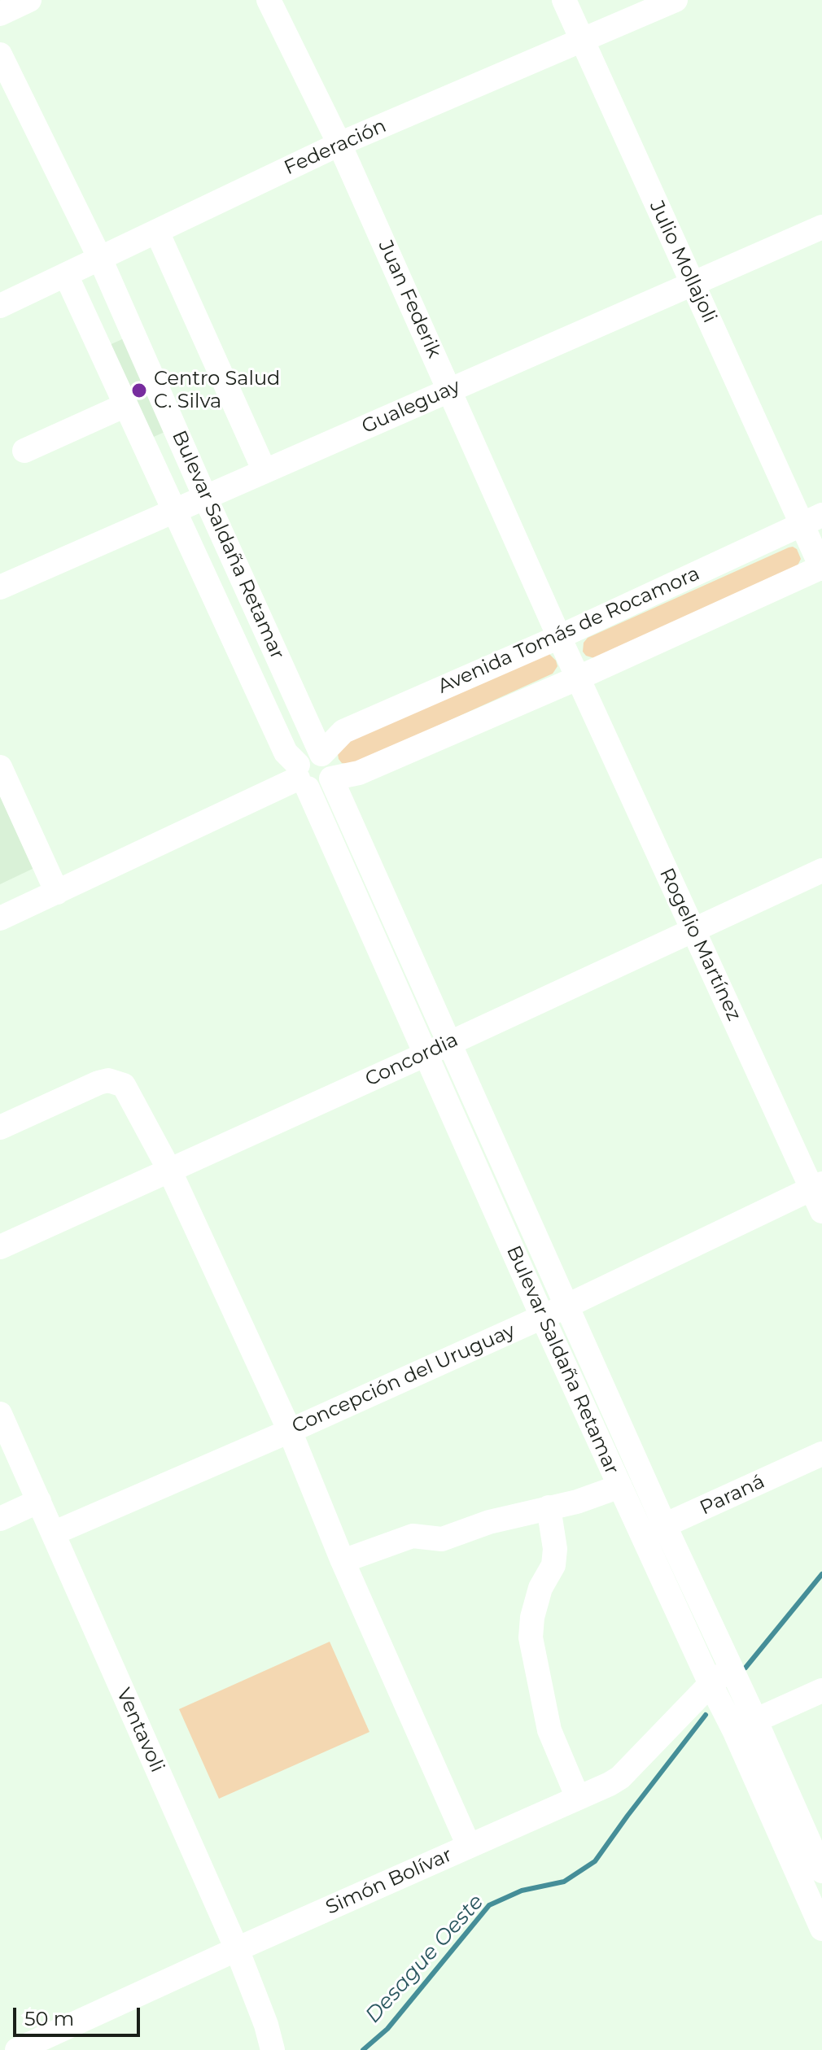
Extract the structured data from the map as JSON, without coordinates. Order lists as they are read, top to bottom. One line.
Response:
{"streets":{"street":["Federación","Julio Mollajoli","Juan Federik","Gualeguay","Bulevar Saldaña Retamar","Avenida Tomás de Rocamora","Rogelio Martínez","Concordia","Concepción del Uruguay","Paraná","Ventavoli","Simón Bolívar"]},"crossings":[["Federación","Julio Mollajoli"],["Federación","Juan Federik"],["Federación","Bulevar Saldaña Retamar"],["Julio Mollajoli","Gualeguay"],["Julio Mollajoli","Avenida Tomás de Rocamora"],["Juan Federik","Gualeguay"],["Juan Federik","Avenida Tomás de Rocamora"],["Juan Federik","Rogelio Martínez"],["Gualeguay","Bulevar Saldaña Retamar"],["Bulevar Saldaña Retamar","Avenida Tomás de Rocamora"],["Bulevar Saldaña Retamar","Concordia"],["Bulevar Saldaña Retamar","Concepción del Uruguay"],["Bulevar Saldaña Retamar","Paraná"],["Bulevar Saldaña Retamar","Simón Bolívar"],["Avenida Tomás de Rocamora","Rogelio Martínez"],["Rogelio Martínez","Concordia"],["Rogelio Martínez","Concepción del Uruguay"],["Concepción del Uruguay","Ventavoli"],["Ventavoli","Simón Bolívar"]],"water":["Desague Oeste"],"places":["Centro Salud C. Silva"],"scale_bar":"50 m"}
